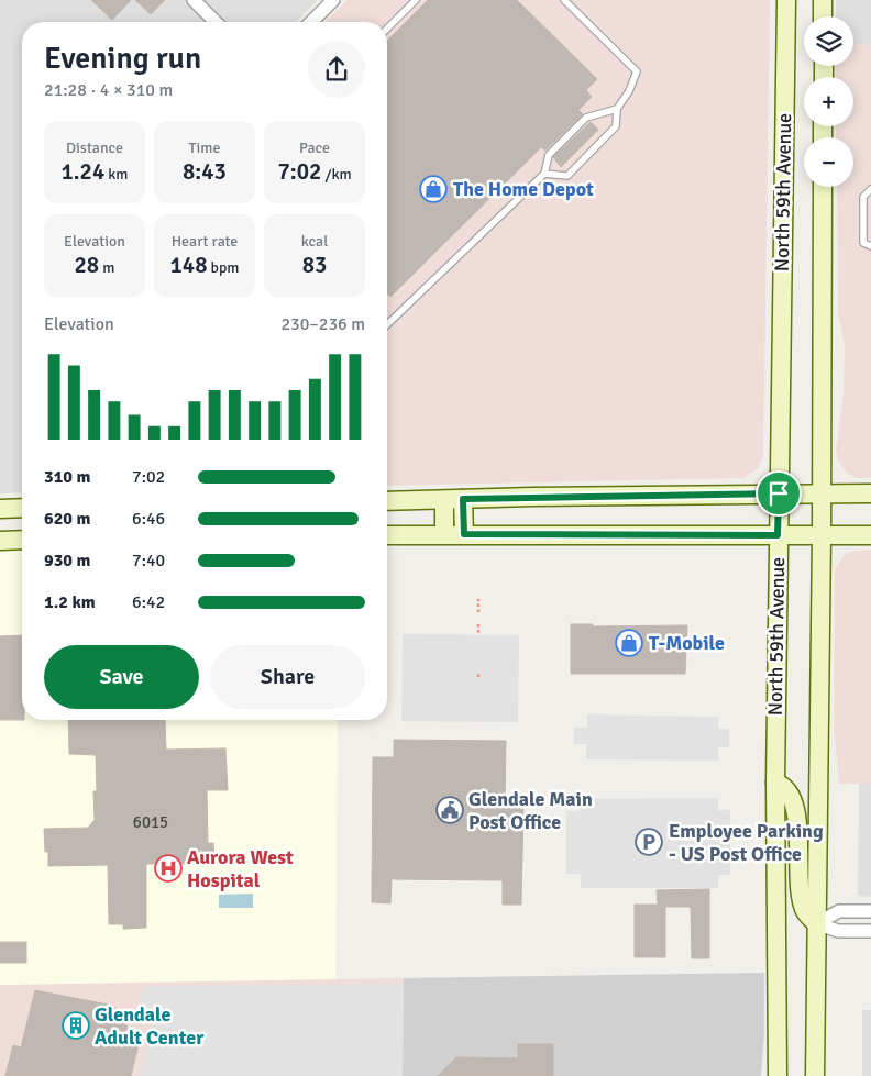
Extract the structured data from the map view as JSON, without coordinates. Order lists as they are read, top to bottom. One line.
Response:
{"streets":{"main road":["North 59th Avenue"]},"places":{"shop":["The Home Depot","T-Mobile"],"public building":["Glendale Main Post Office"],"parking":["Employee Parking - US Post Office"],"hospital":["Aurora West Hospital"],"building":["Glendale Adult Center"]},"house_numbers":["6015"],"page":{"map_buttons":["+","−"],"heading":["Evening run","21:28 · 4 × 310 m"],"stats":[["Distance","1.24 km"],["Time","8:43"],["Pace","7:02 /km"],["Elevation","28 m"],["Heart rate","148 bpm"],["kcal","83"]],"chart":["Elevation","230–236 m"],"list":[{"name":"310 m","note":"7:02"},{"name":"620 m","note":"6:46"},{"name":"930 m","note":"7:40"},{"name":"1.2 km","note":"6:42"}],"buttons":["Save","Share"]}}
